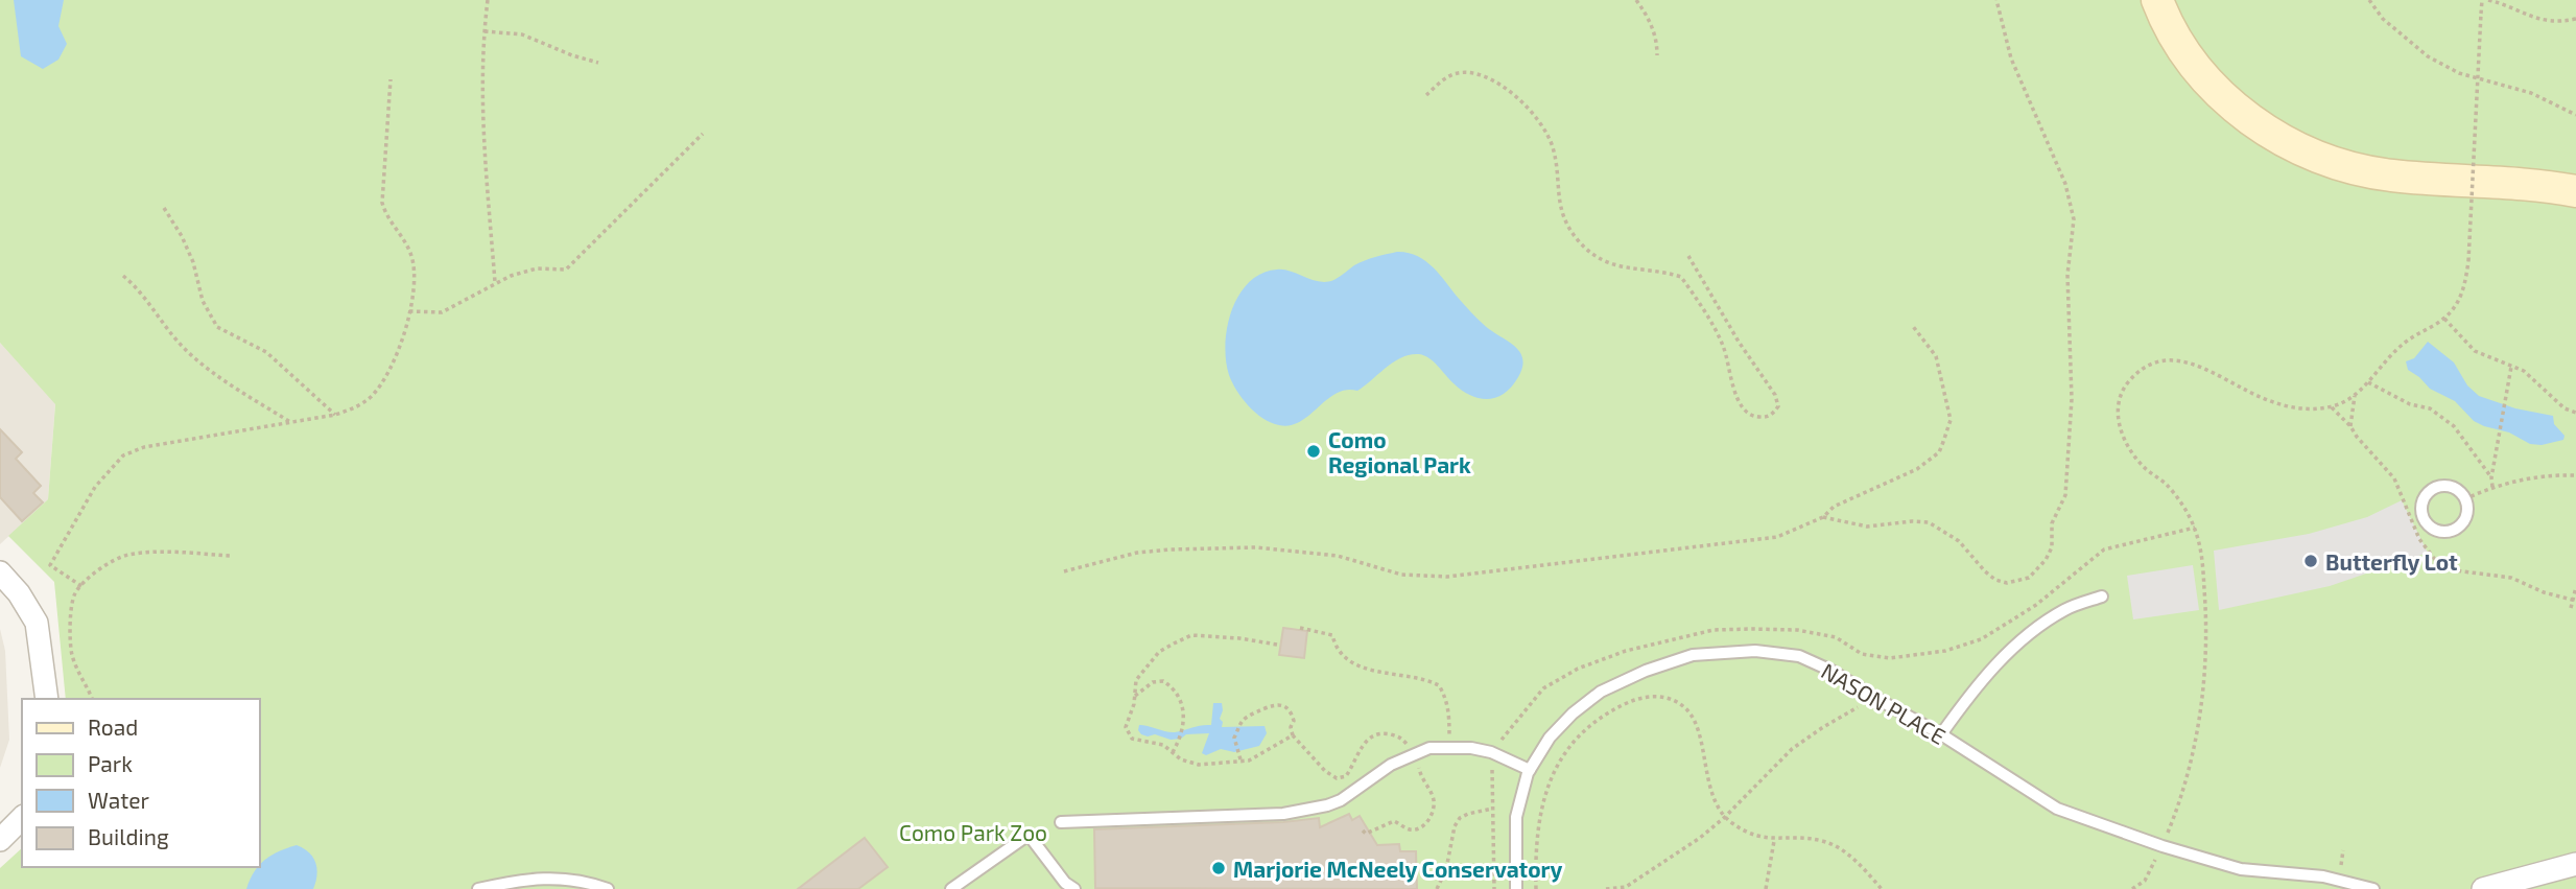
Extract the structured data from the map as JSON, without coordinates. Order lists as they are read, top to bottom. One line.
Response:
{"streets":{"lane":["NASON PLACE"]},"parks":["Como Park Zoo"],"places":["Como Regional Park","Butterfly Lot","Marjorie McNeely Conservatory"],"legend":["Road","Park","Water","Building"]}
